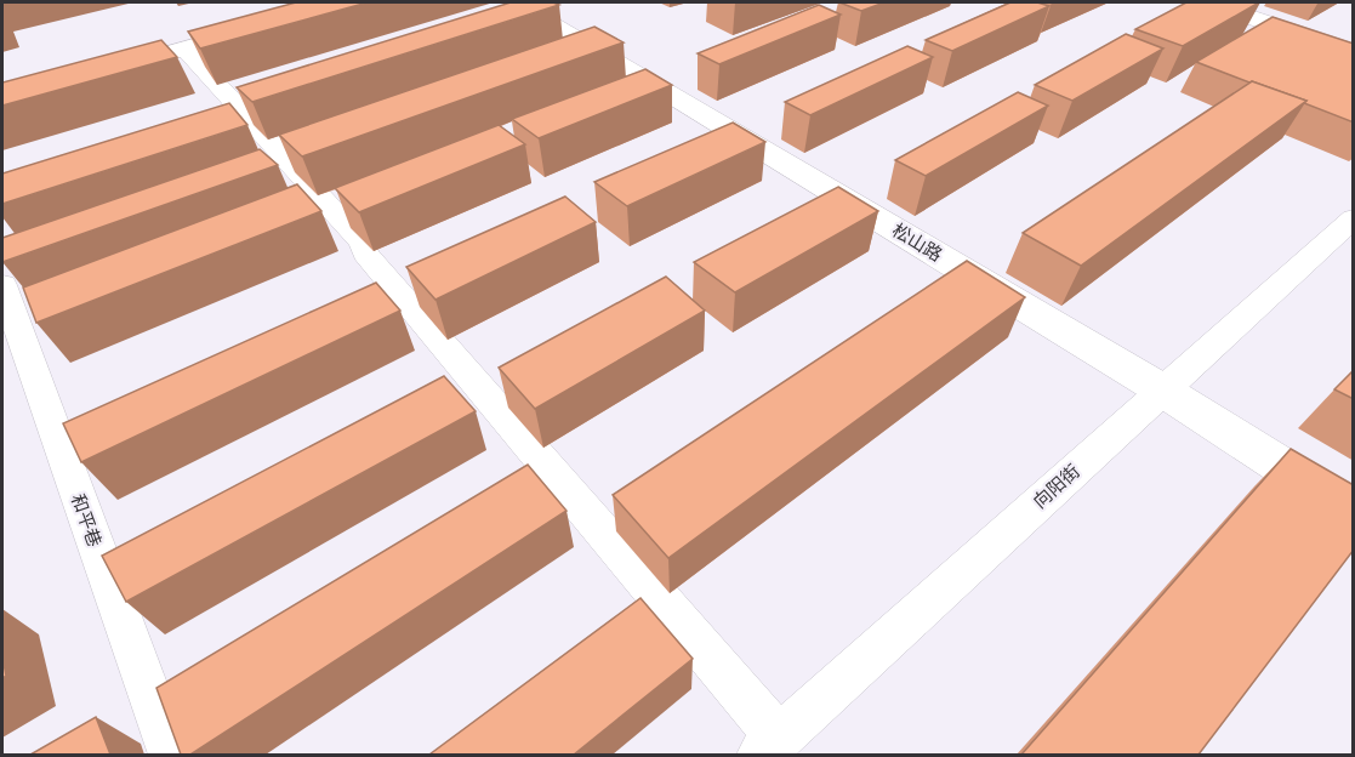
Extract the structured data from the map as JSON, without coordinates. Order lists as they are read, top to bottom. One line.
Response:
{"streets":{"street":["松山路","向阳街","和平巷"]},"crossings":[["松山路","向阳街"]]}
